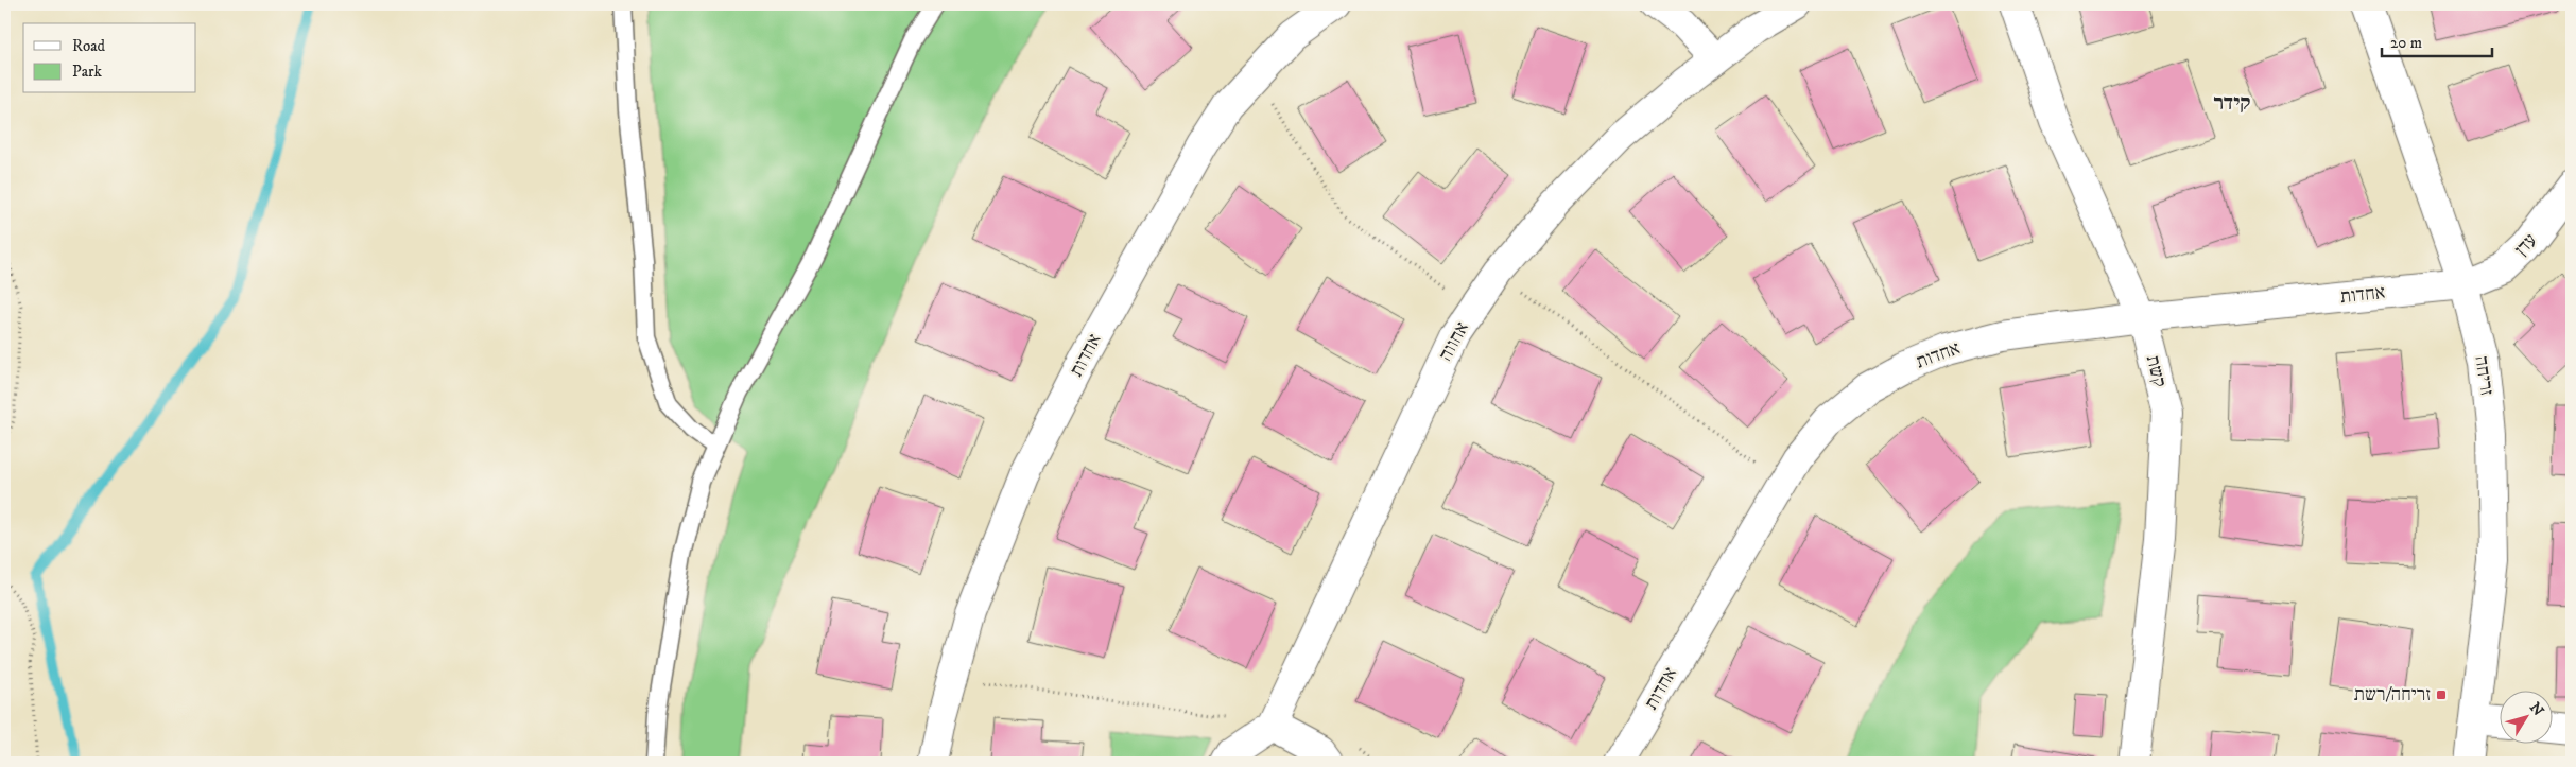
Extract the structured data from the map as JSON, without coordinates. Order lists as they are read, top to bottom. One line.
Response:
{"streets":{"street":["עדן","אחדות","אחווה","קשת","זריחה"]},"crossings":[["עדן","אחדות"],["עדן","זריחה"],["אחדות","קשת"],["אחדות","זריחה"]],"districts":["קידר"],"places":{"transit":["זריחה/רשת"]},"legend":["Road","Park"],"scale_bar":"20 m","north":"top right"}
